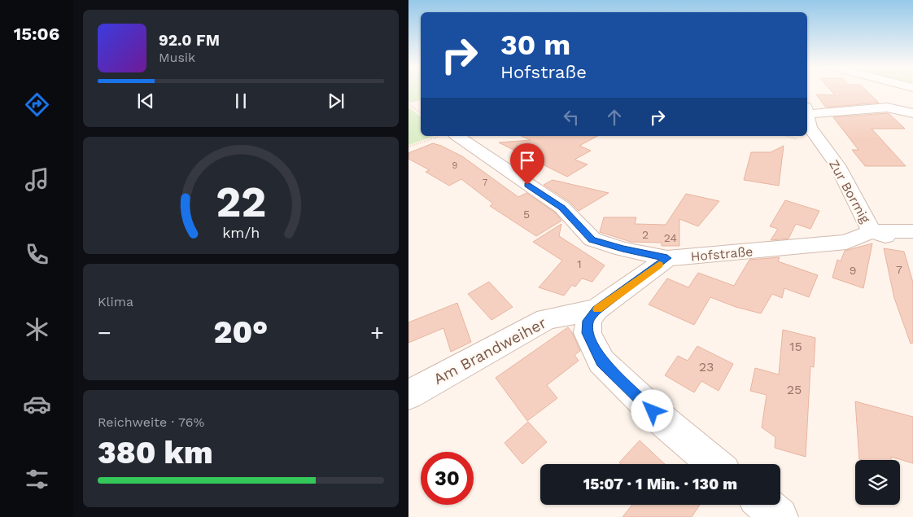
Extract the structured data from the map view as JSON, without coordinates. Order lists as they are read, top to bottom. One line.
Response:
{"streets":{"street":["Zur Bormig","Hofstraße","Am Brandweiher"]},"crossings":[["Zur Bormig","Hofstraße"]],"house_numbers":["9","7","5","2","24","1","7","9","15","23","25"],"page":{"tabs":"15:06","turn":["30 m","Hofstraße"],"song":["92.0 FM","Musik"],"tile":["Klima",["Reichweite · 76%","380 km"]],"heat":["−","20°","+"],"limit":"30","trip":"15:07 · 1 Min. · 130 m","gauge":["22","km/h"]}}
